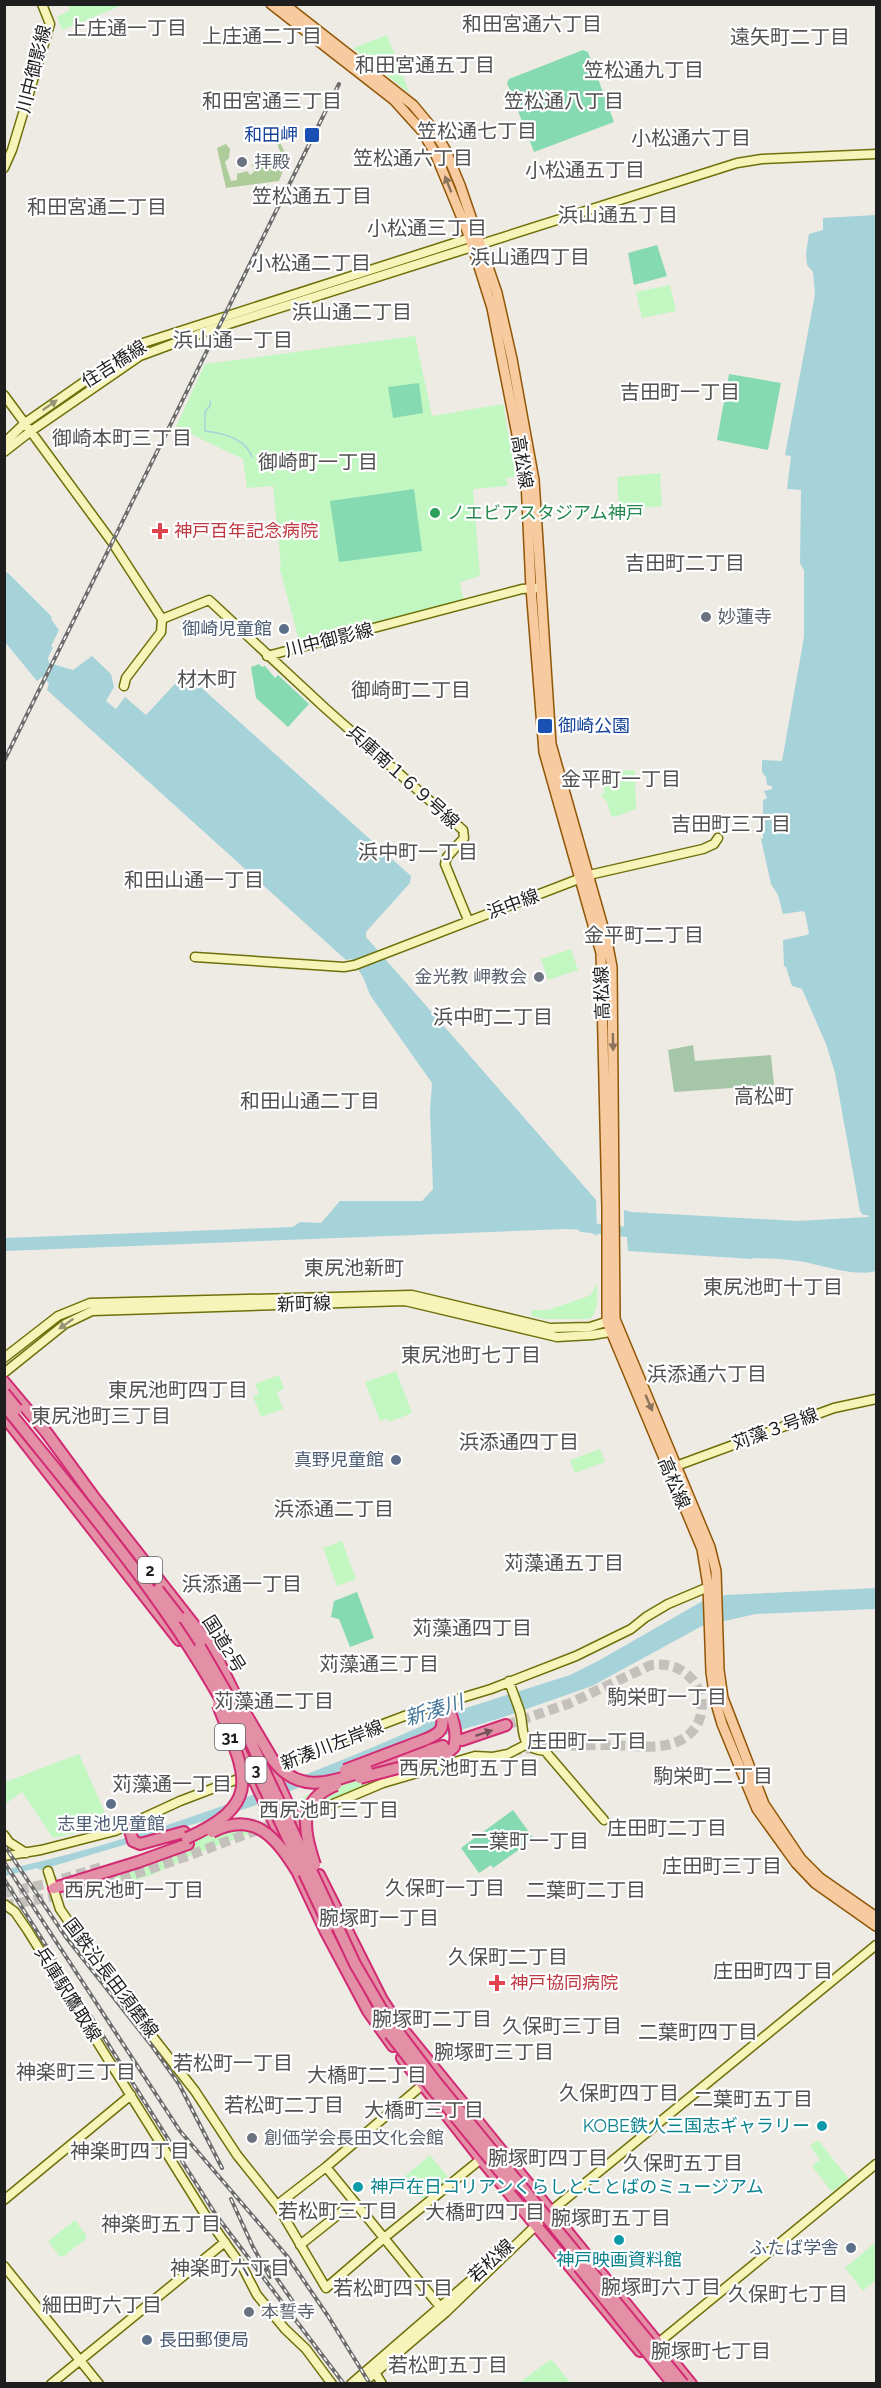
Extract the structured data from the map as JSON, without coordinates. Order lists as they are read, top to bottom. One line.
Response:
{"streets":{"highway":["2","国道2号","31","3"],"main road":["高松線"],"street":["川中御影線","住吉橋線","兵庫南１６９号線","浜中線","新町線","苅藻３号線","新湊川左岸線","国鉄沿長田須磨線","兵庫駅鷹取線","若松線"]},"crossings":[["川中御影線","高松線"],["川中御影線","兵庫南１６９号線"],["住吉橋線","高松線"],["高松線","浜中線"],["高松線","新町線"],["高松線","苅藻３号線"],["高松線","新湊川左岸線"],["兵庫南１６９号線","浜中線"],["国道2号","新湊川左岸線"],["国道2号","若松線"],["31","新湊川左岸線"],["31","3"],["31","国鉄沿長田須磨線"],["新湊川左岸線","3"]],"districts":["和田宮通六丁目","上庄通一丁目","上庄通二丁目","遠矢町二丁目","和田宮通五丁目","笠松通九丁目","和田宮通三丁目","笠松通八丁目","笠松通七丁目","小松通六丁目","笠松通六丁目","小松通五丁目","笠松通五丁目","和田宮通二丁目","浜山通五丁目","小松通三丁目","浜山通四丁目","小松通二丁目","浜山通二丁目","浜山通一丁目","吉田町一丁目","御崎本町三丁目","御崎町一丁目","吉田町二丁目","材木町","御崎町二丁目","金平町一丁目","吉田町三丁目","浜中町一丁目","和田山通一丁目","金平町二丁目","浜中町二丁目","高松町","和田山通二丁目","東尻池新町","東尻池町十丁目","東尻池町七丁目","浜添通六丁目","東尻池町四丁目","東尻池町三丁目","浜添通四丁目","浜添通二丁目","苅藻通五丁目","浜添通一丁目","苅藻通四丁目","苅藻通三丁目","駒栄町一丁目","苅藻通二丁目","庄田町一丁目","西尻池町五丁目","駒栄町二丁目","苅藻通一丁目","西尻池町三丁目","庄田町二丁目","二葉町一丁目","庄田町三丁目","久保町一丁目","西尻池町一丁目","二葉町二丁目","腕塚町一丁目","久保町二丁目","庄田町四丁目","腕塚町二丁目","久保町三丁目","二葉町四丁目","腕塚町三丁目","若松町一丁目","神楽町三丁目","大橋町二丁目","久保町四丁目","二葉町五丁目","若松町二丁目","大橋町三丁目","神楽町四丁目","腕塚町四丁目","久保町五丁目","若松町三丁目","大橋町四丁目","腕塚町五丁目","神楽町五丁目","神楽町六丁目","腕塚町六丁目","若松町四丁目","久保町七丁目","細田町六丁目","腕塚町七丁目","若松町五丁目"],"water":["新湊川"],"places":{"transit":["和田岬","御崎公園"],"other":["拝殿","ノエビアスタジアム神戸","妙蓮寺","御崎児童館","金光教 岬教会","真野児童館","志里池児童館","KOBE鉄人三国志ギャラリー","創価学会長田文化会館","神戸在日コリアンくらしとことばのミュージアム","神戸映画資料館","ふたば学舎","本誓寺","長田郵便局"],"health":["神戸百年記念病院","神戸協同病院"]}}
